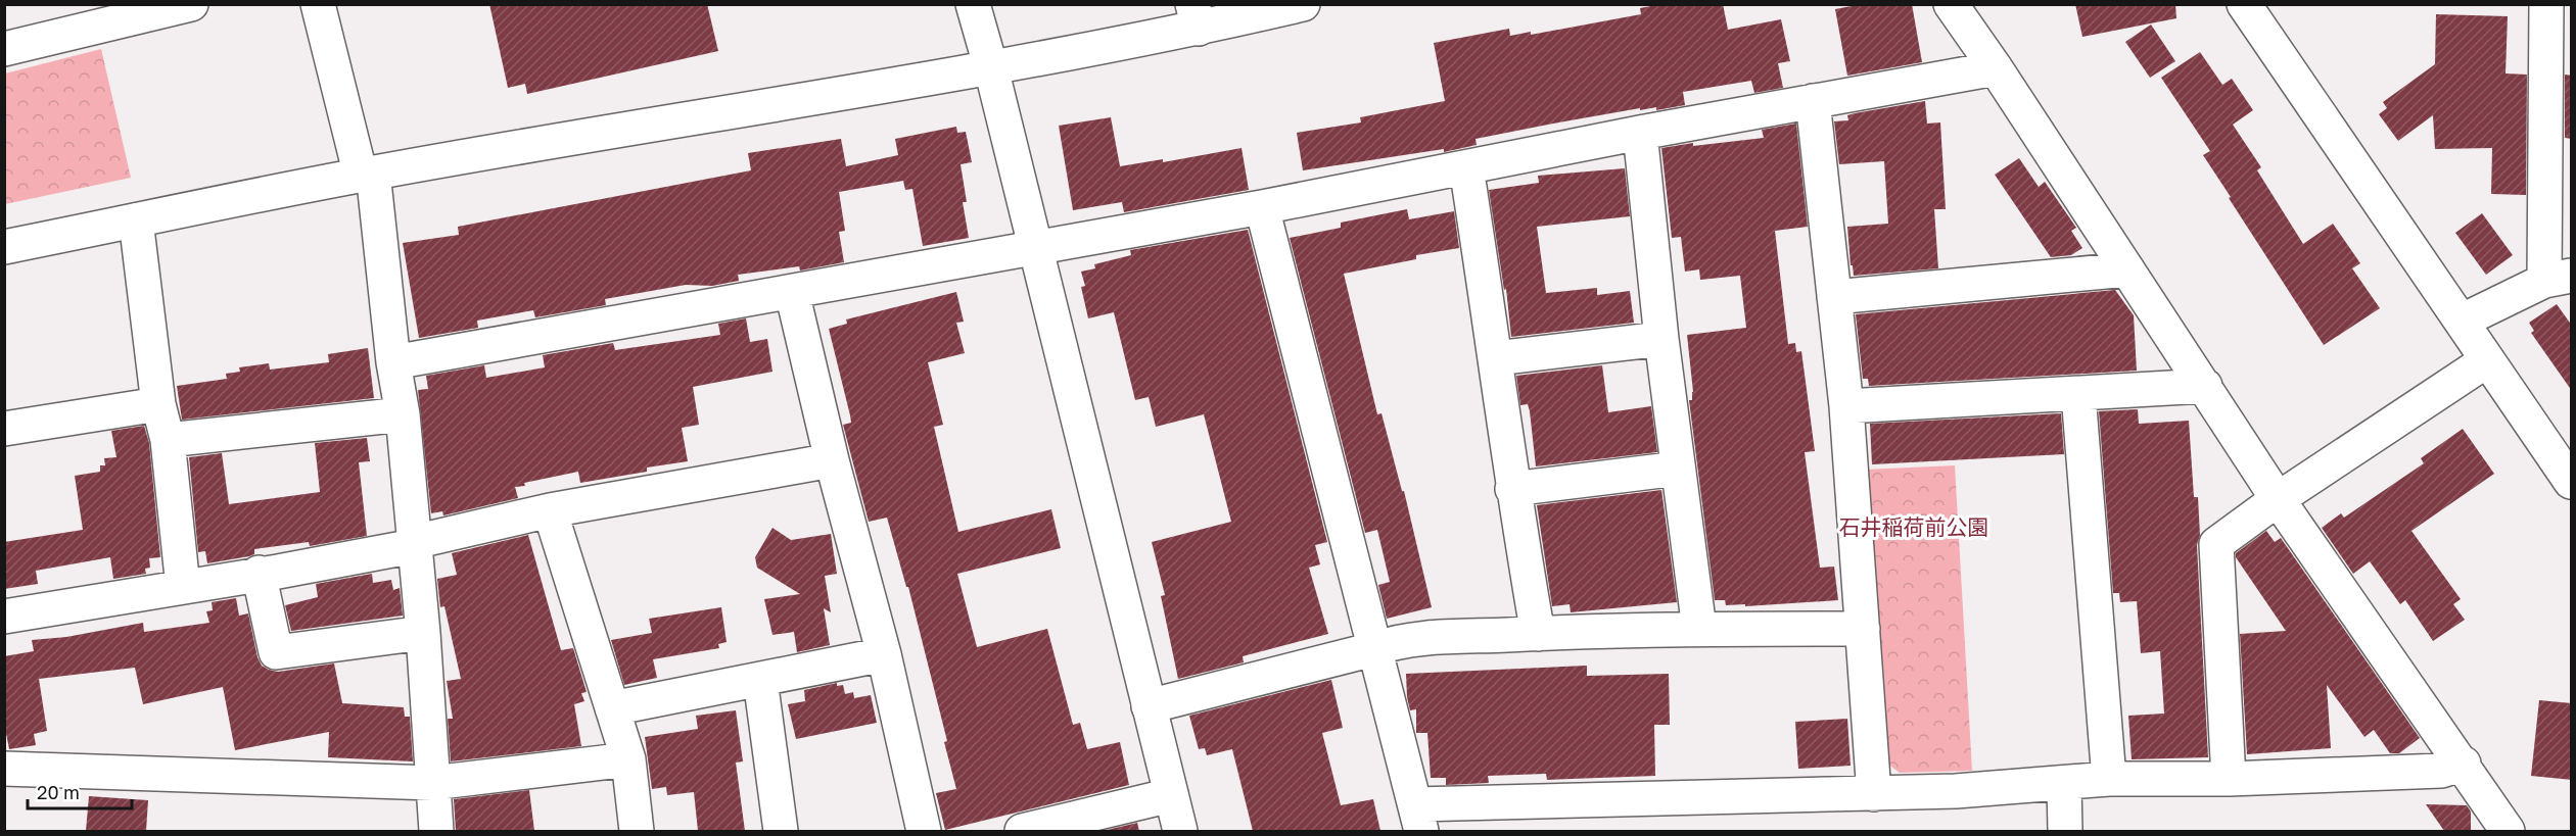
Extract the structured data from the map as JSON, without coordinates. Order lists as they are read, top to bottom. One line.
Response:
{"parks":["石井稲荷前公園"],"scale_bar":"20 m"}
